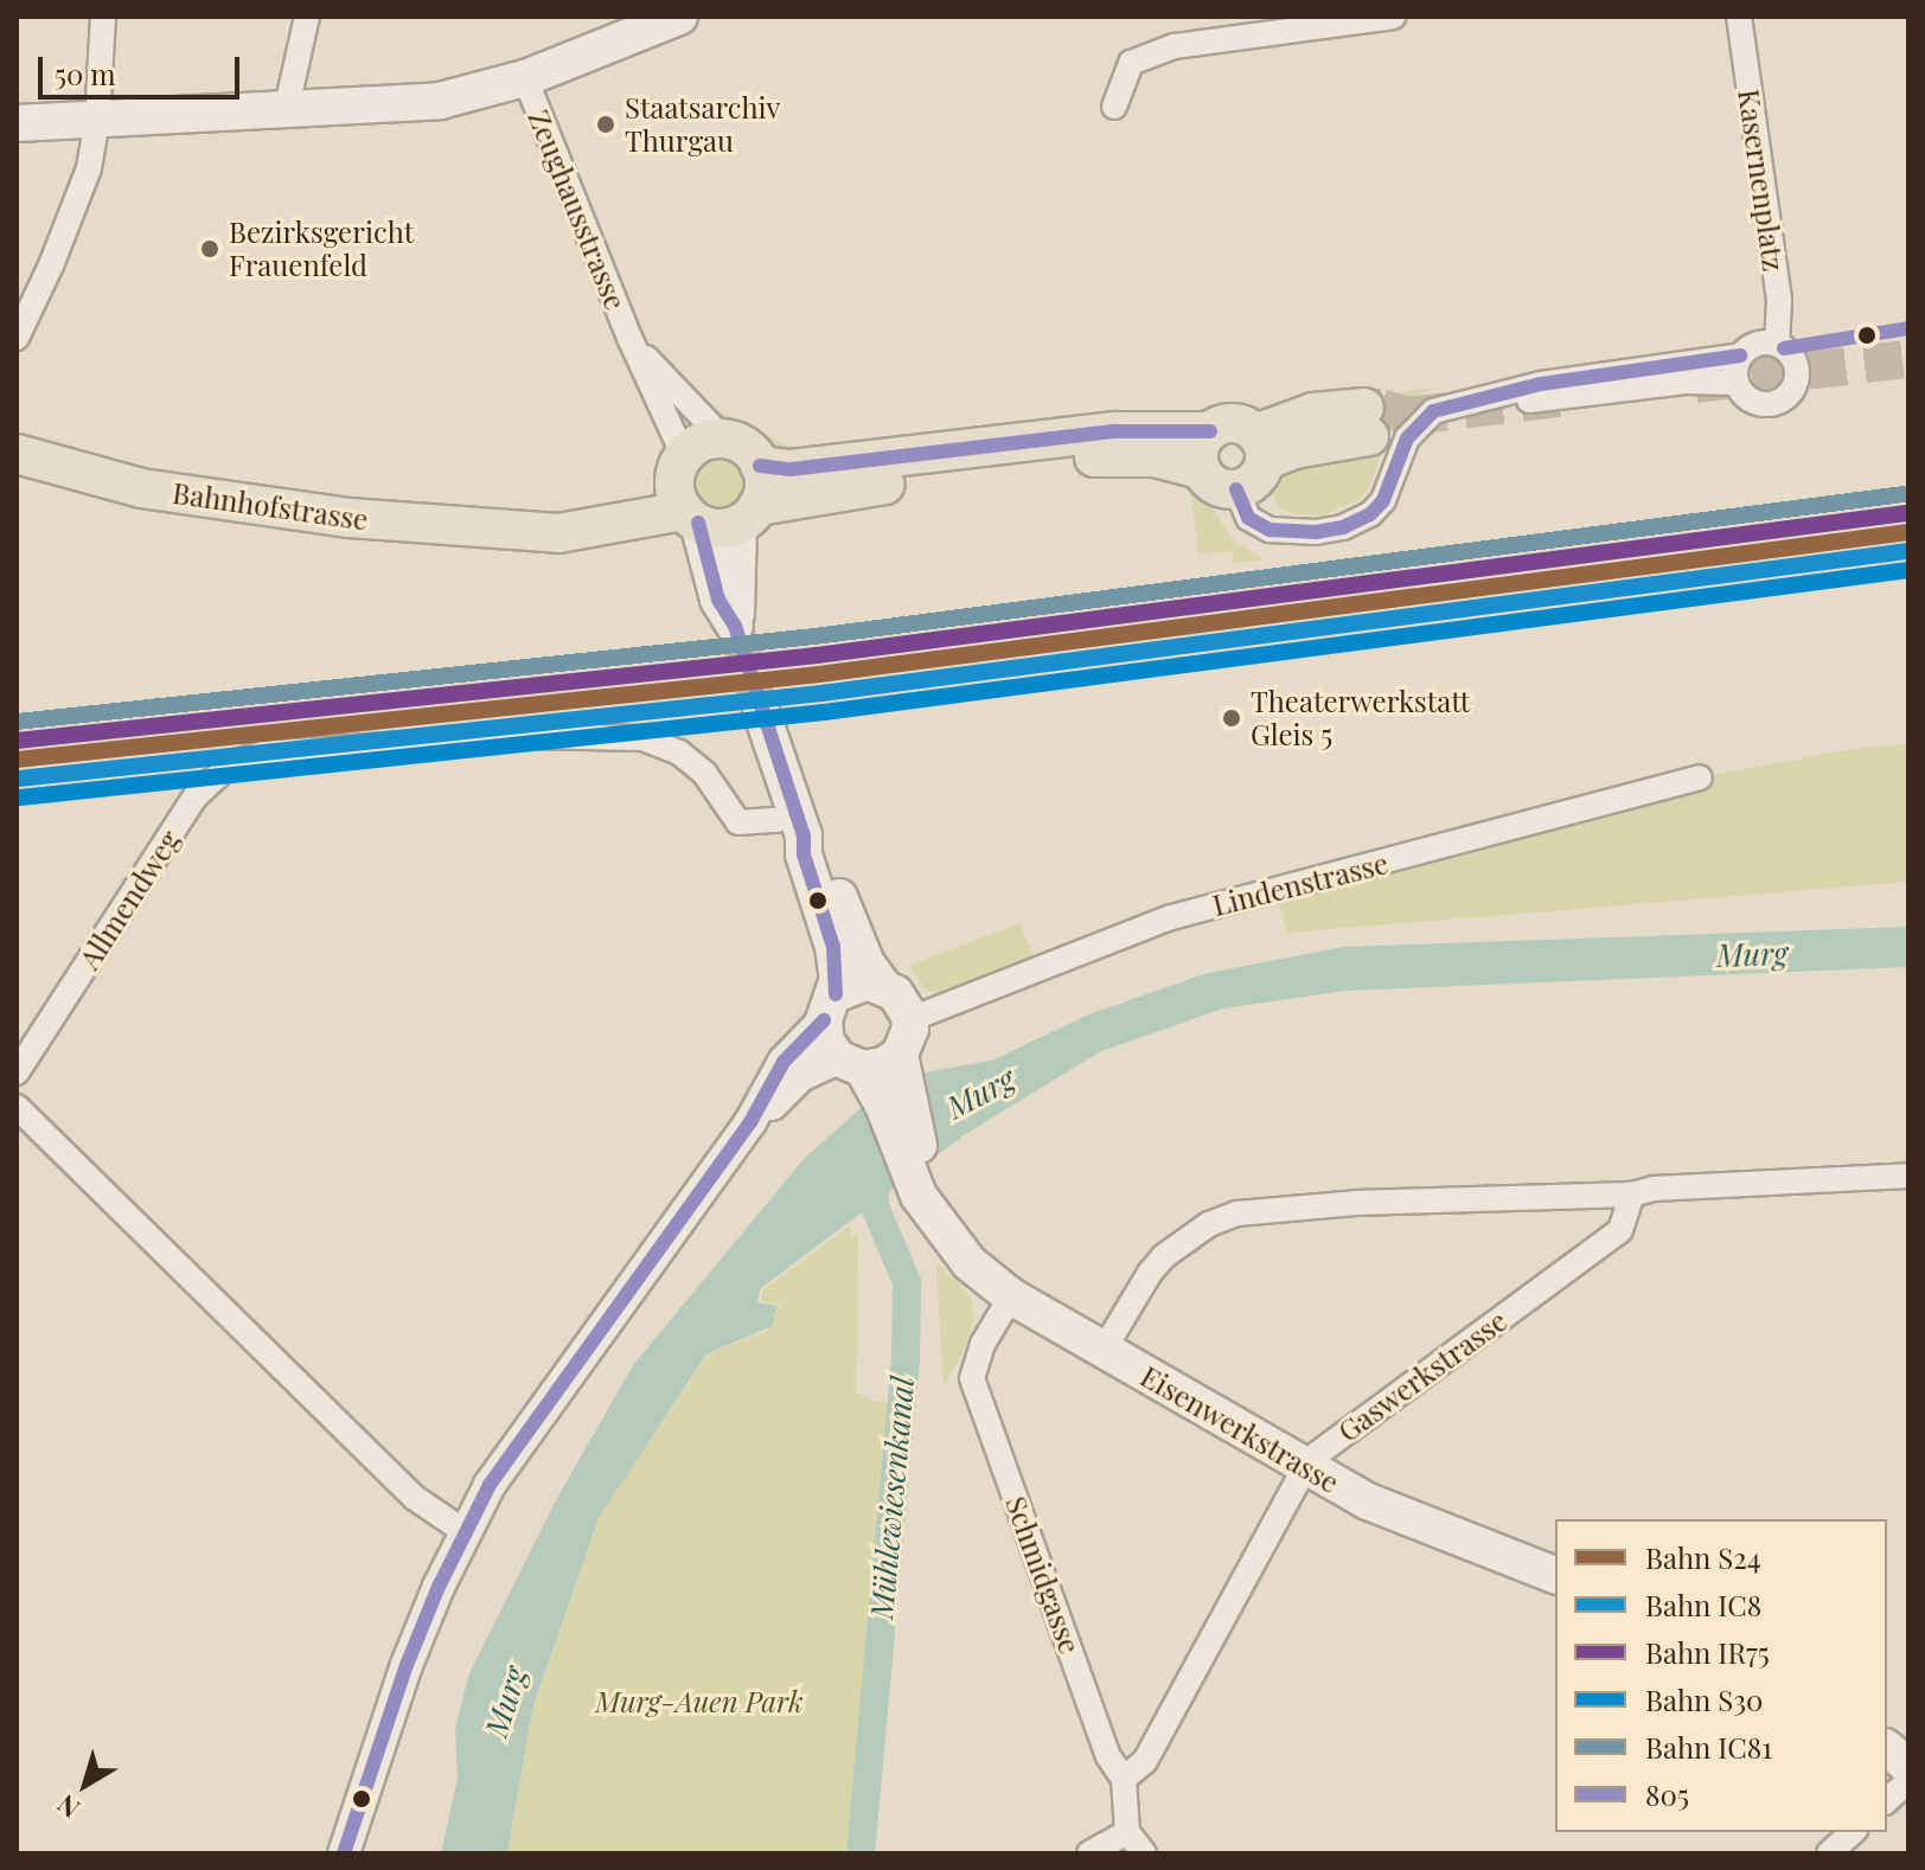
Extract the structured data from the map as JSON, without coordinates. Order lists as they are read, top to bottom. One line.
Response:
{"streets":{"main road":["Zeughausstrasse","Bahnhofstrasse","Eisenwerkstrasse"],"street":["Kasernenplatz","Lindenstrasse","Allmendweg","Gaswerkstrasse","Schmidgasse"]},"crossings":[["Zeughausstrasse","Bahnhofstrasse"],["Lindenstrasse","Eisenwerkstrasse"],["Gaswerkstrasse","Eisenwerkstrasse"],["Gaswerkstrasse","Schmidgasse"],["Eisenwerkstrasse","Schmidgasse"]],"water":["Murg","Mühlewiesenkanal"],"parks":["Murg-Auen Park"],"places":["Staatsarchiv Thurgau","Bezirksgericht Frauenfeld","Theaterwerkstatt Gleis 5"],"lines":["transit line 805","rail line IC81","rail line IR75","rail line S24","rail line IC8","rail line S30"],"legend":["Bahn S24","Bahn IC8","Bahn IR75","Bahn S30","Bahn IC81","805"],"scale_bar":"50 m","north":"bottom left"}
